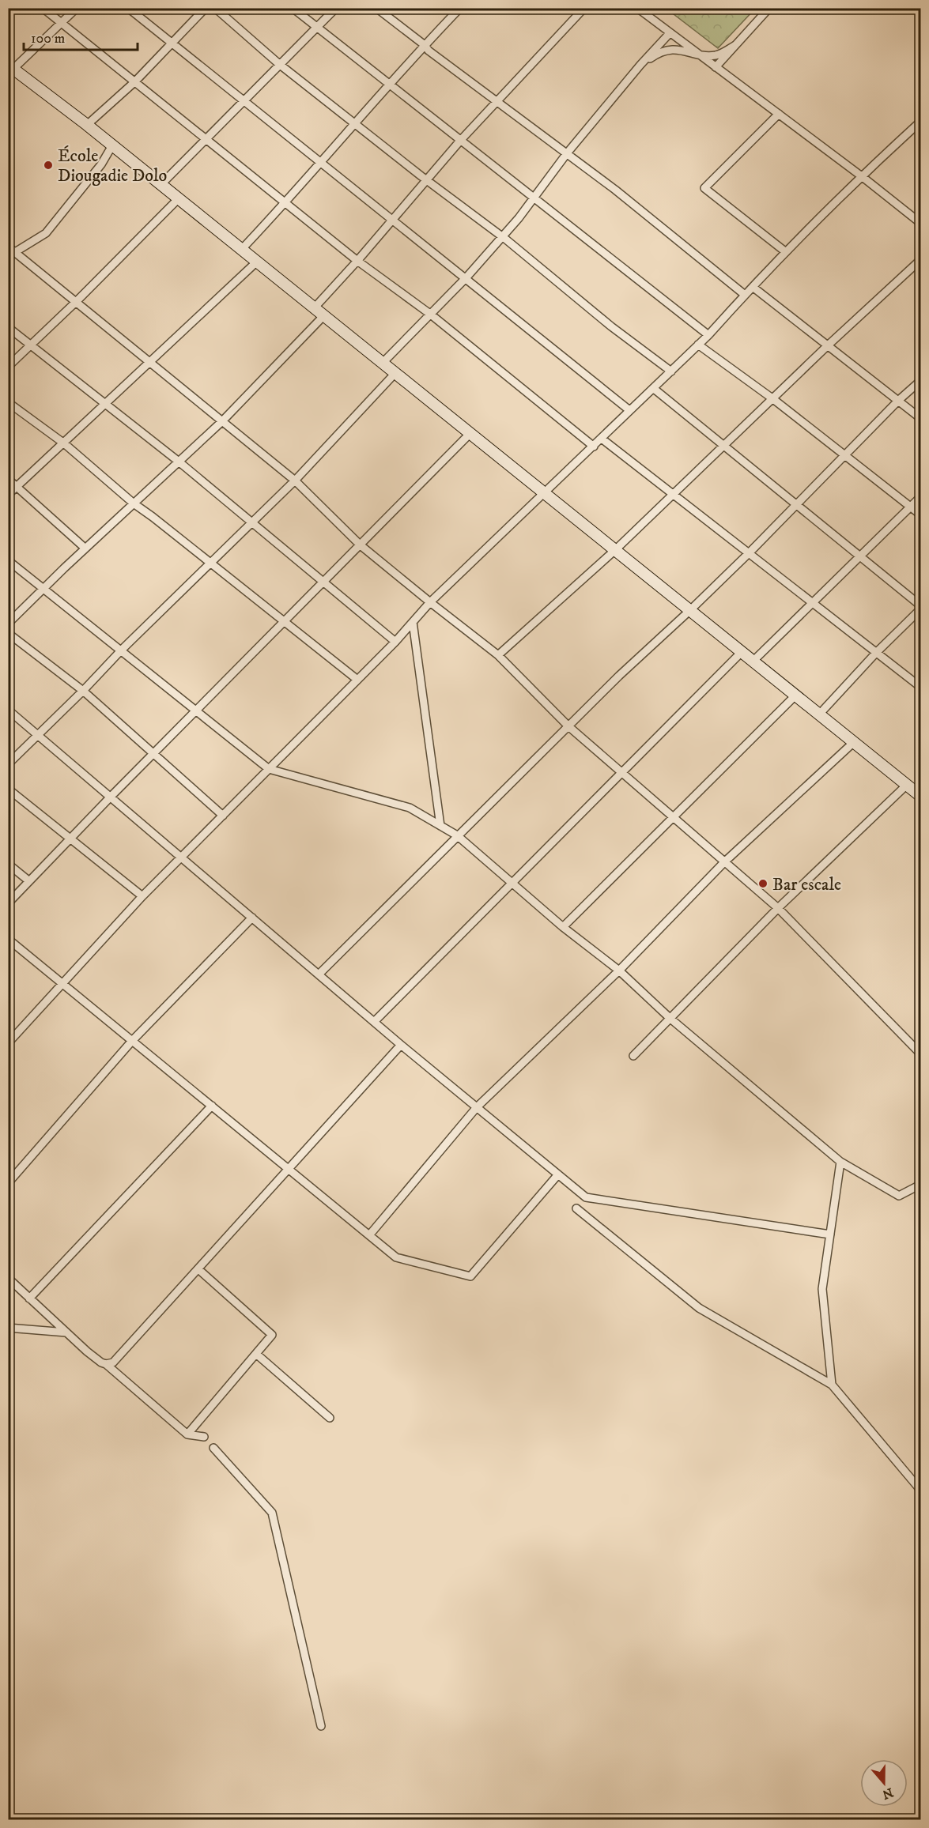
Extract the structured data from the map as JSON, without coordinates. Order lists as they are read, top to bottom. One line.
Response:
{"places":["École Diougadie Dolo","Bar escale"],"scale_bar":"100 m","north":"bottom"}
